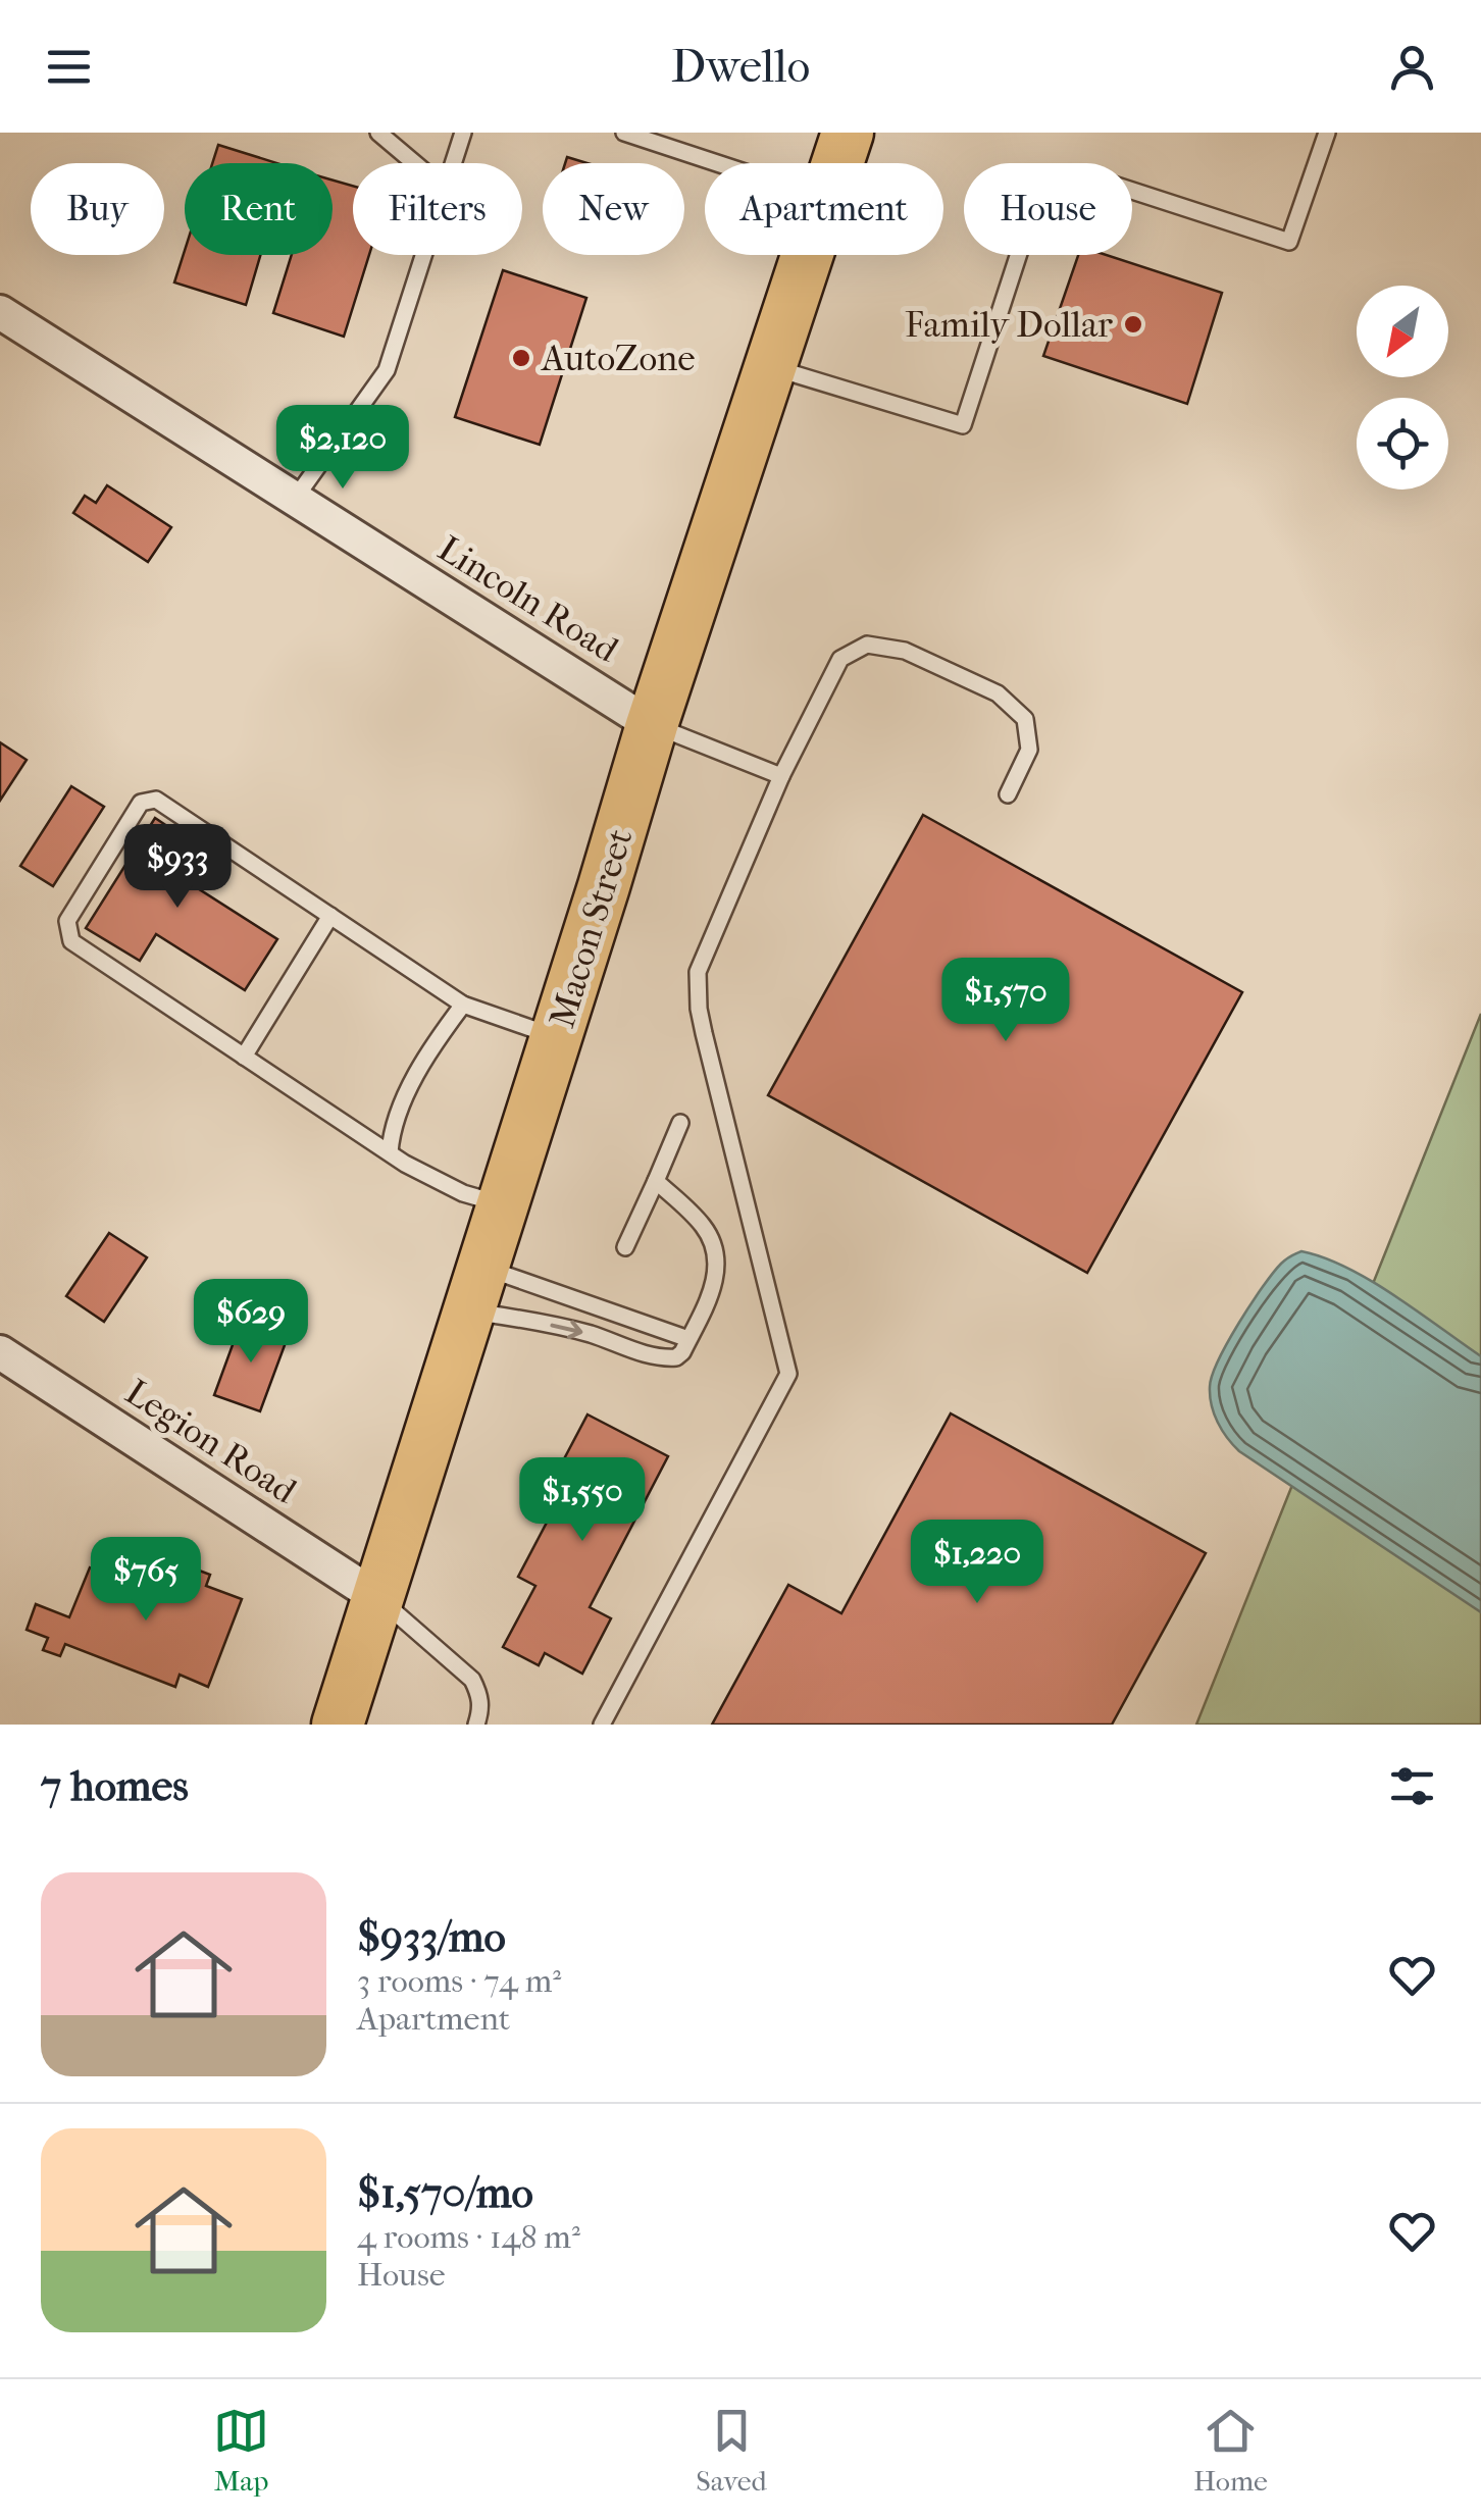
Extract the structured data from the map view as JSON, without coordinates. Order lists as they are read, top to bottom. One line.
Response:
{"streets":{"main road":["Macon Street"],"street":["Lincoln Road","Legion Road"]},"crossings":[["Lincoln Road","Macon Street"],["Macon Street","Legion Road"]],"places":["Family Dollar","AutoZone"],"north":"bottom left","page":{"header":"Dwello","chip":["Buy","Rent","Filters","New","Apartment","House"],"price":["$2,120","$933","$1,570","$629","$1,550","$1,220","$765"],"heading":"7 homes","list":[{"name":"$933/mo","note":"3 rooms · 74 m² · Apartment"},{"name":"$1,570/mo","note":"4 rooms · 148 m² · House"}],"tabs":["Map","Saved","Home"]}}
